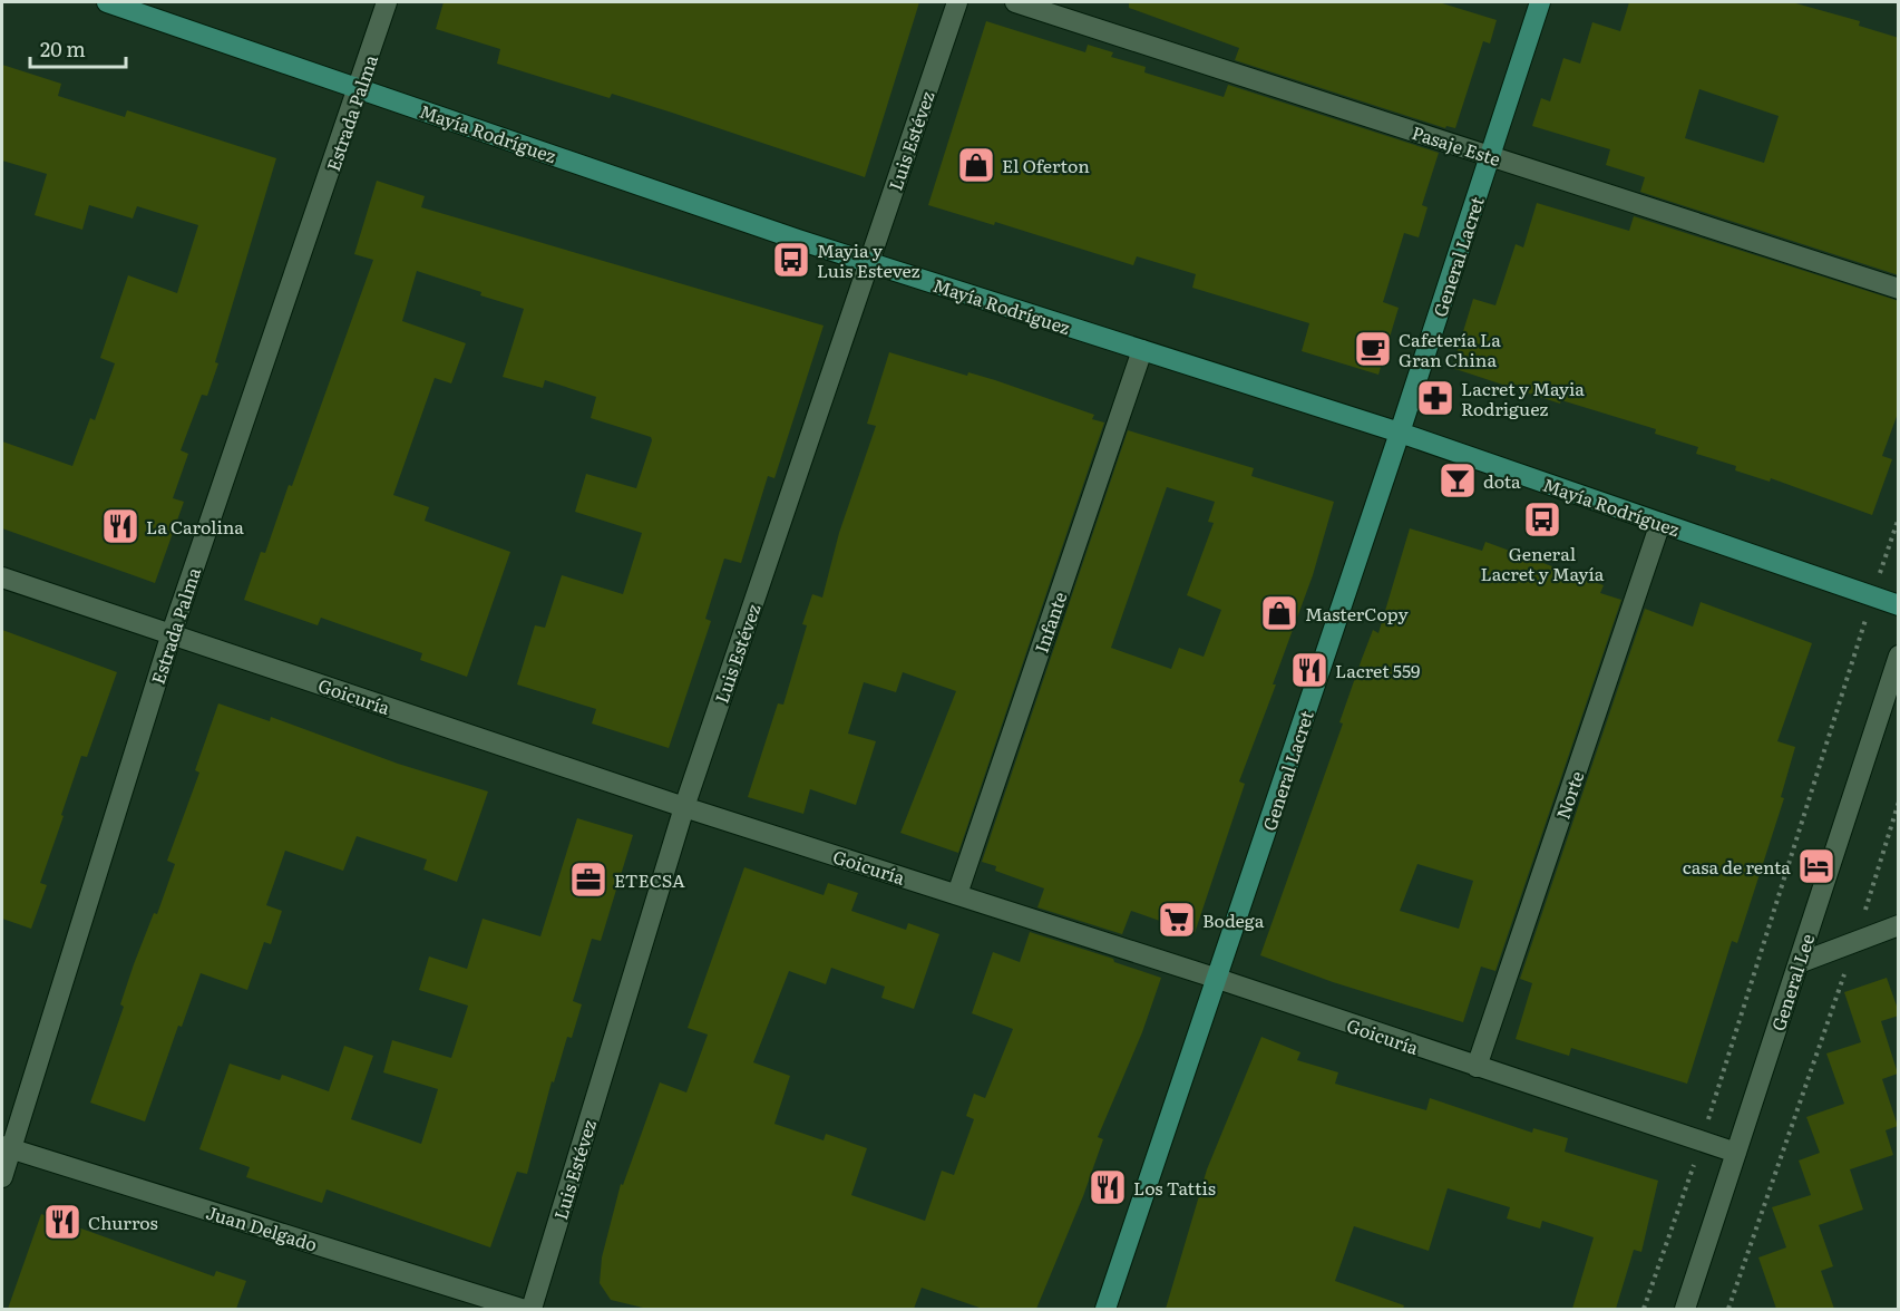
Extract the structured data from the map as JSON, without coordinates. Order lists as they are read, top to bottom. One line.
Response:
{"streets":{"main road":["Mayía Rodríguez","General Lacret"],"street":["Estrada Palma","Luis Estévez","Pasaje Este","Infante","Goicuría","Norte","General Lee","Juan Delgado"]},"crossings":[["Estrada Palma","Mayía Rodríguez"],["Estrada Palma","Goicuría"],["Estrada Palma","Juan Delgado"],["Mayía Rodríguez","Luis Estévez"],["Mayía Rodríguez","General Lacret"],["Mayía Rodríguez","Infante"],["Mayía Rodríguez","Norte"],["Luis Estévez","Goicuría"],["Pasaje Este","General Lacret"],["General Lacret","Goicuría"],["Infante","Goicuría"],["Goicuría","Norte"],["Goicuría","General Lee"]],"places":{"shop":["El Oferton","MasterCopy"],"bus stop":["Mayia y Luis Estevez","General Lacret y Mayía"],"cafe":["Cafetería La Gran China"],"pharmacy":["Lacret y Mayia Rodriguez"],"bar":["dota"],"restaurant":["La Carolina","Lacret 559","Los Tattis","Churros"],"hotel":["casa de renta"],"office":["ETECSA"],"supermarket":["Bodega"]},"scale_bar":"20 m"}
